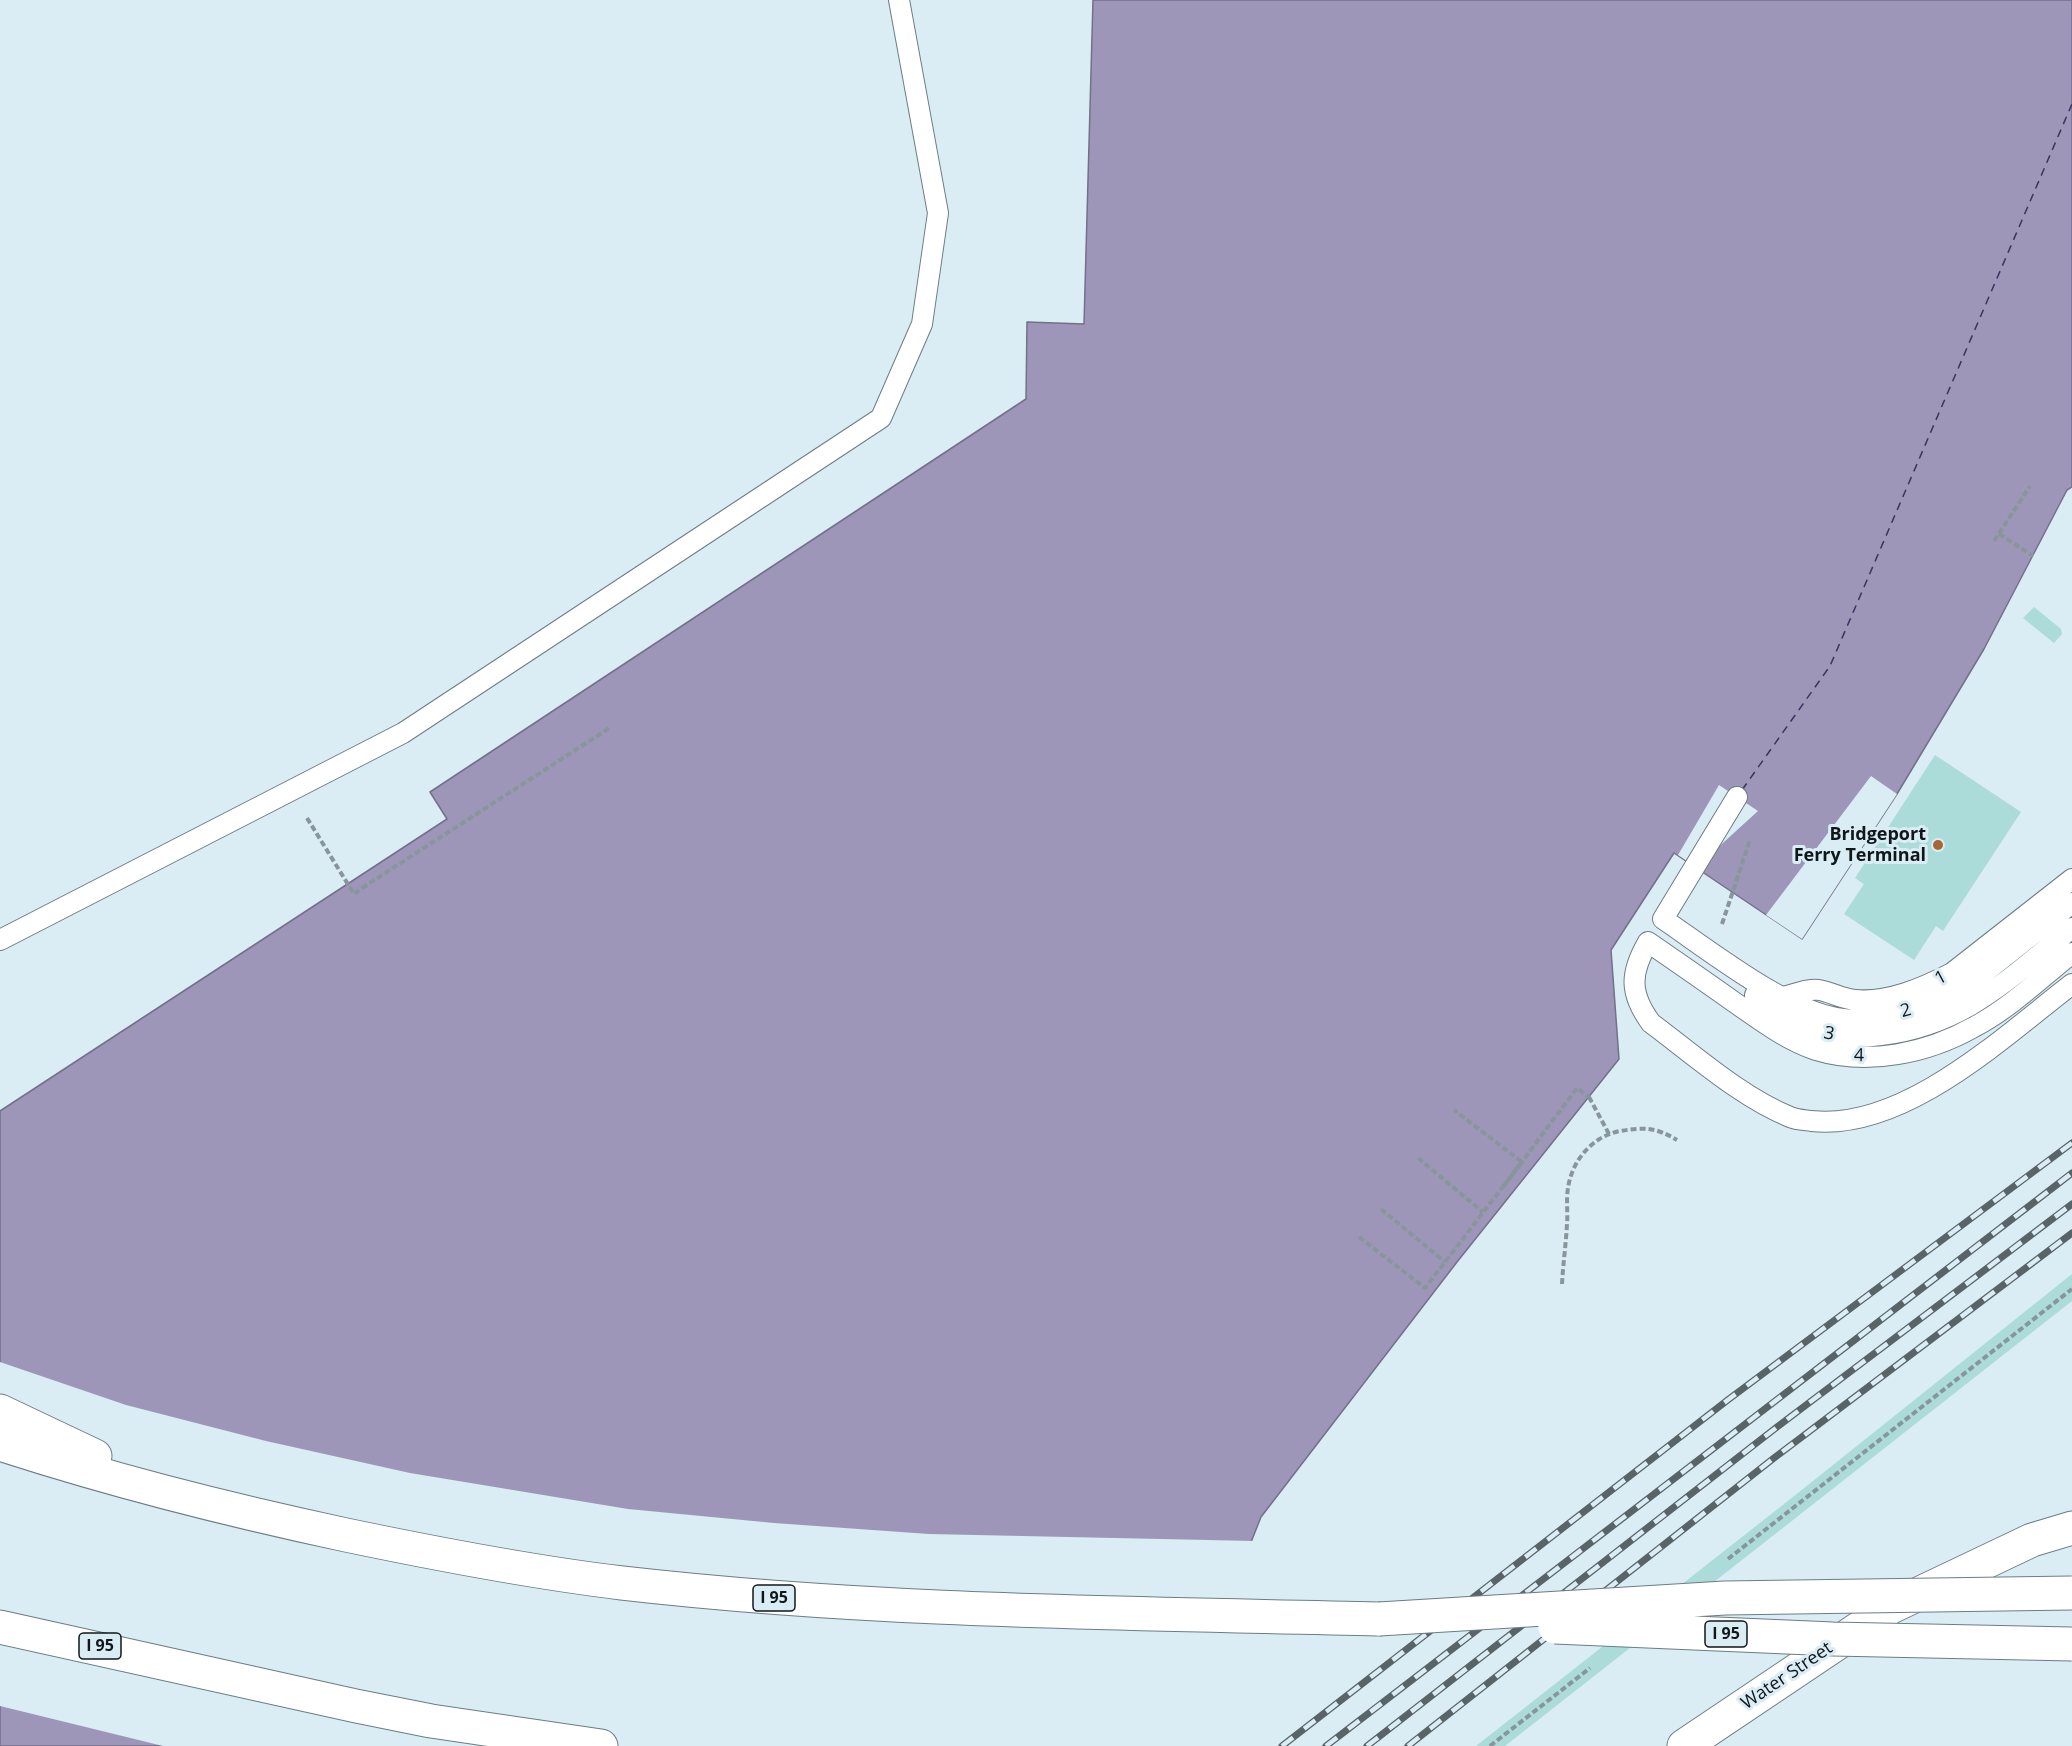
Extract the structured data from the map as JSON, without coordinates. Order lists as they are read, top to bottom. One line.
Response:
{"streets":{"main road":["I 95","Water Street"],"lane":["1","2","3","4"]},"crossings":[["1","2"],["2","3"],["2","4"],["3","4"]],"places":["Bridgeport Ferry Terminal"]}
